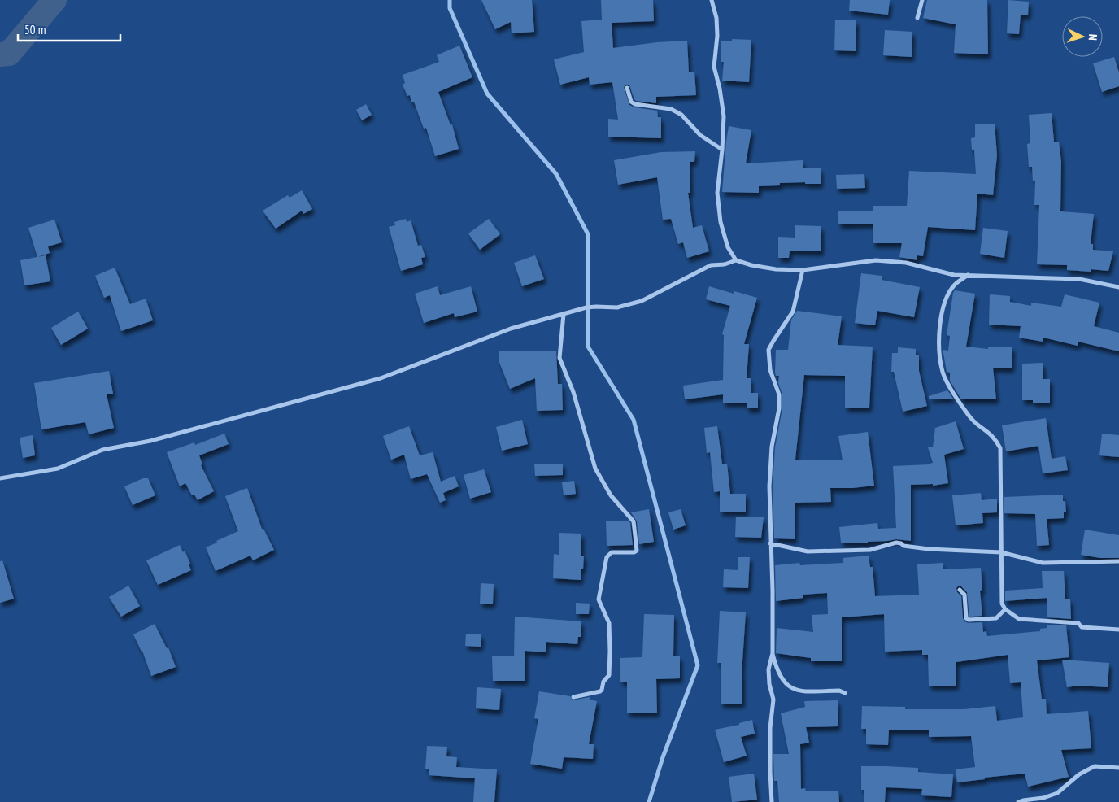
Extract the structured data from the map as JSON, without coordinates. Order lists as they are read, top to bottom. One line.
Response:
{"scale_bar":"50 m","north":"right"}
